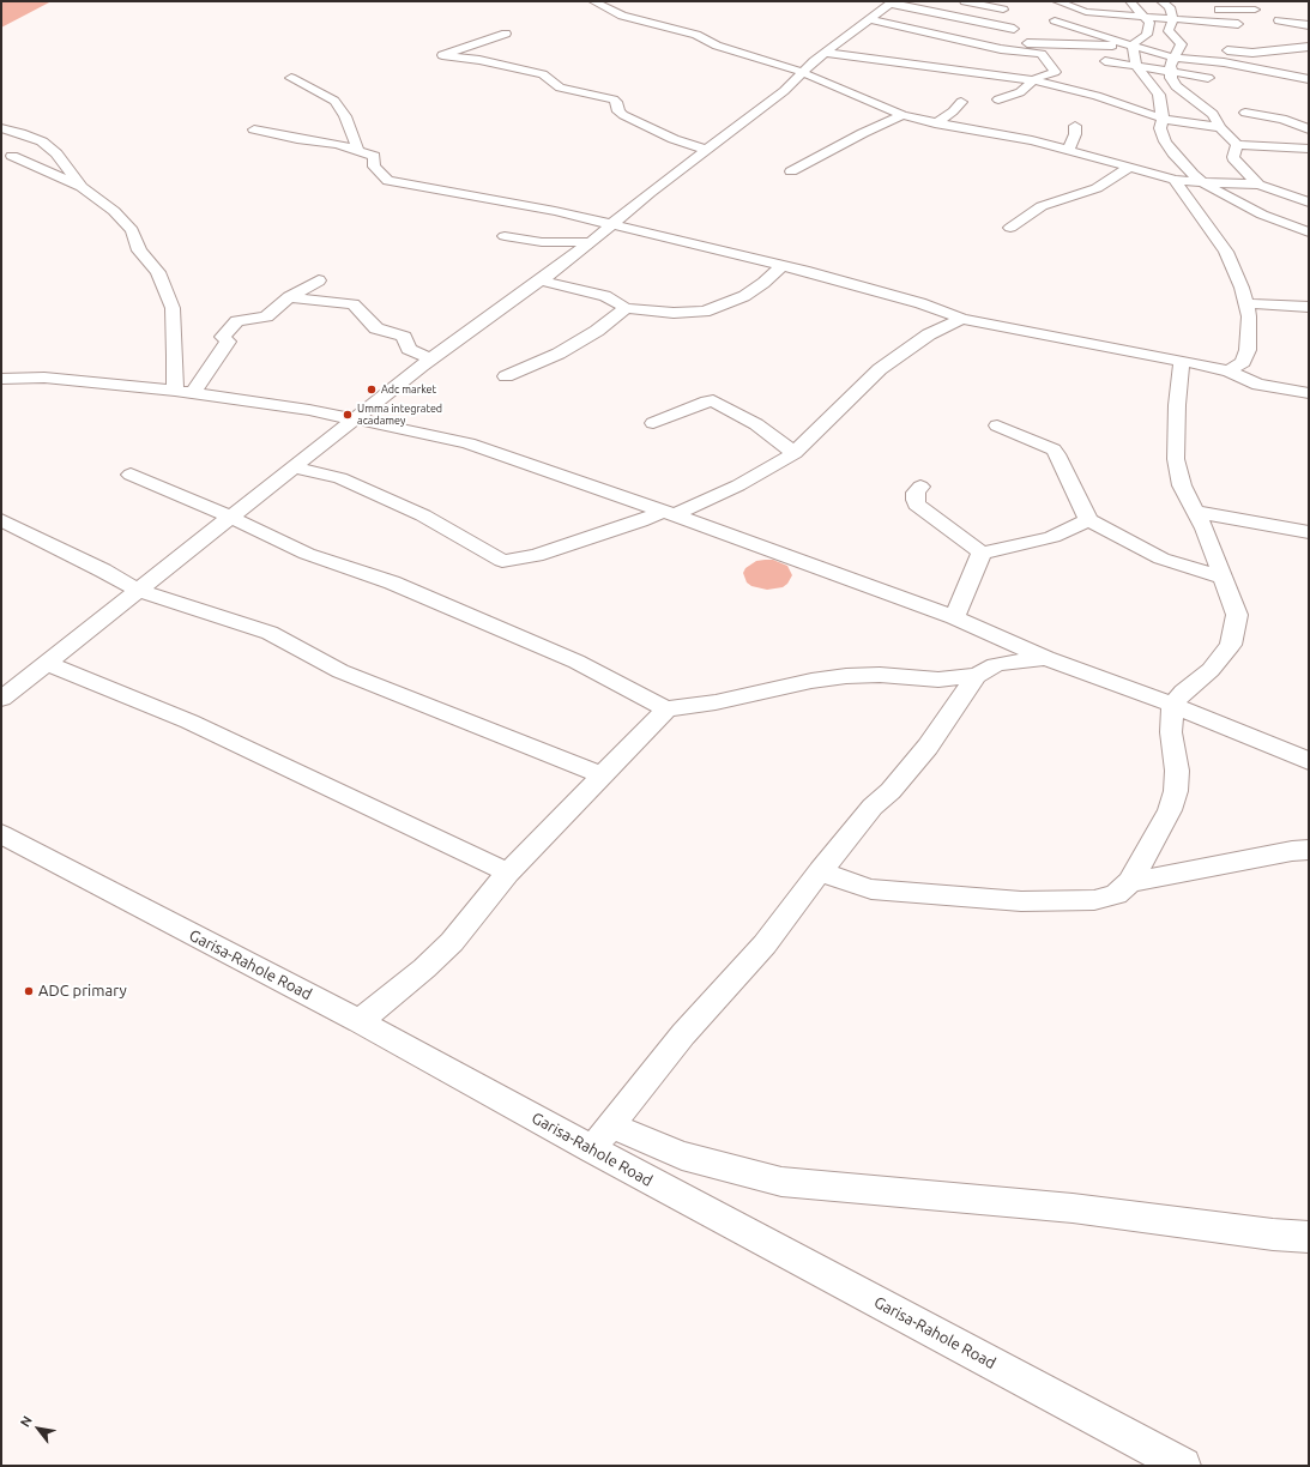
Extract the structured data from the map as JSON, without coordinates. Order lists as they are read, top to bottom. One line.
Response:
{"streets":{"street":["Garisa-Rahole Road"]},"places":["Adc market","Umma integrated acadamey","ADC primary"],"north":"top left"}
